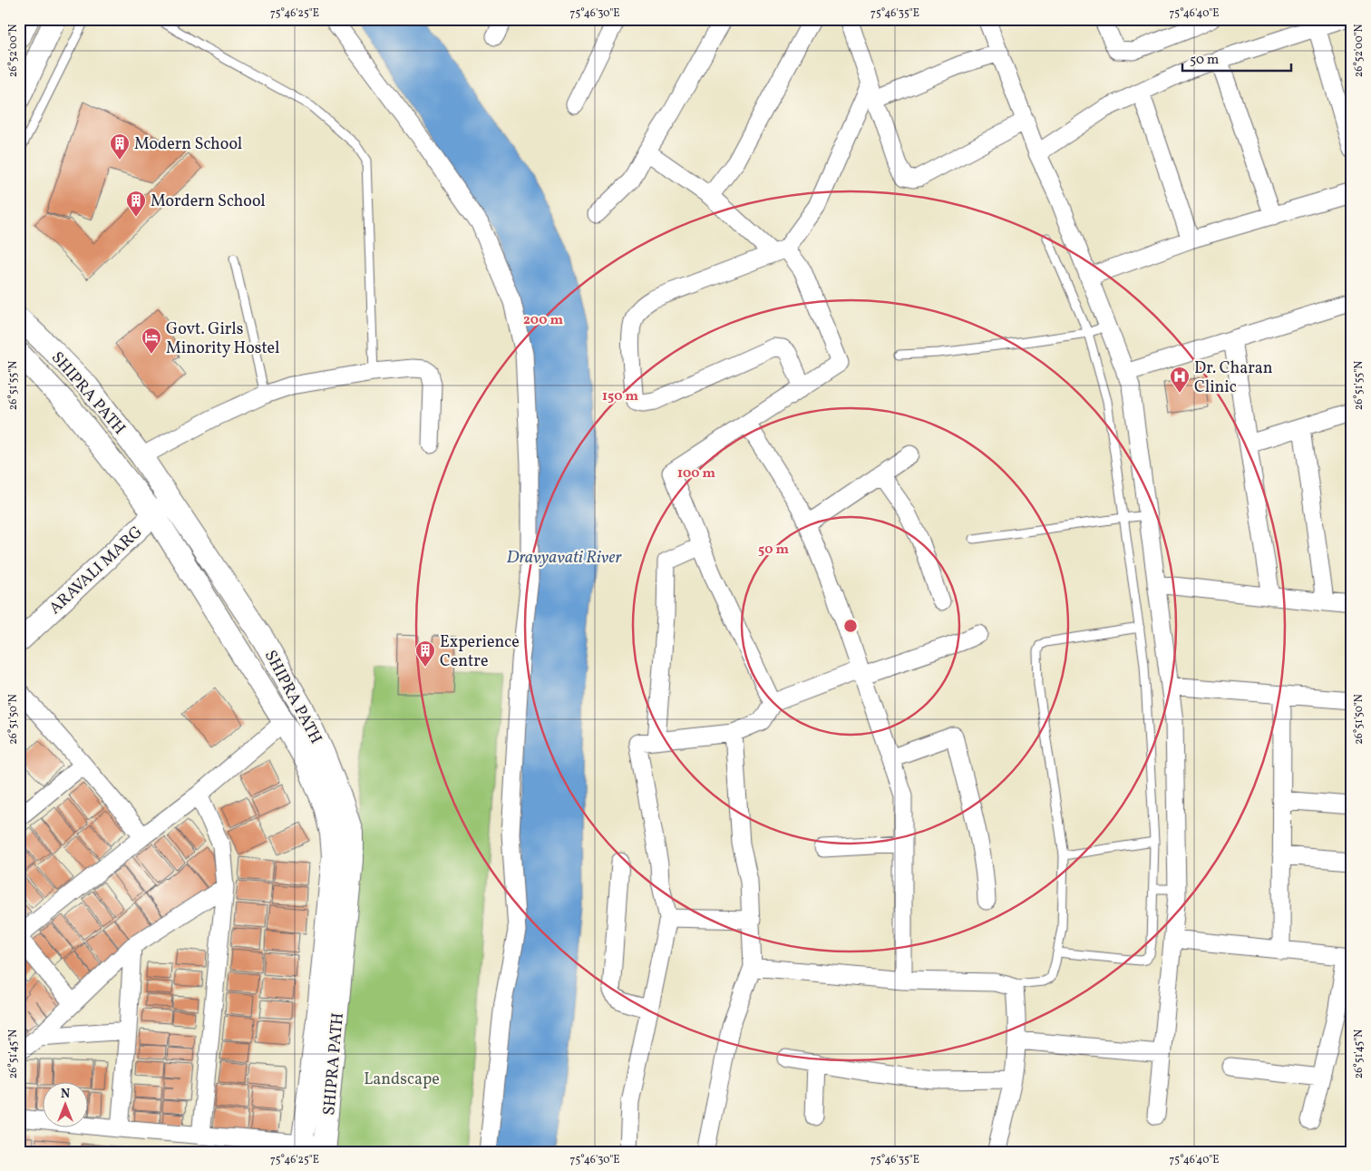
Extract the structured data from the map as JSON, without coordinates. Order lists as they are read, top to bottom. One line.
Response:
{"streets":{"street":["SHIPRA PATH","ARAVALI MARG"]},"crossings":[["SHIPRA PATH","ARAVALI MARG"]],"water":["Dravyavati River"],"parks":["Landscape"],"places":{"building":["Modern School","Mordern School","Experience Centre"],"hotel":["Govt. Girls Minority Hostel"],"hospital":["Dr. Charan Clinic"]},"scale_bar":"50 m","north":"top","coordinates":["75°46'25\"E","75°46'30\"E","75°46'35\"E","75°46'40\"E","26°52'00\"N","26°51'55\"N","26°51'50\"N","26°51'45\"N"],"rings":["200 m","150 m","100 m","50 m"]}
